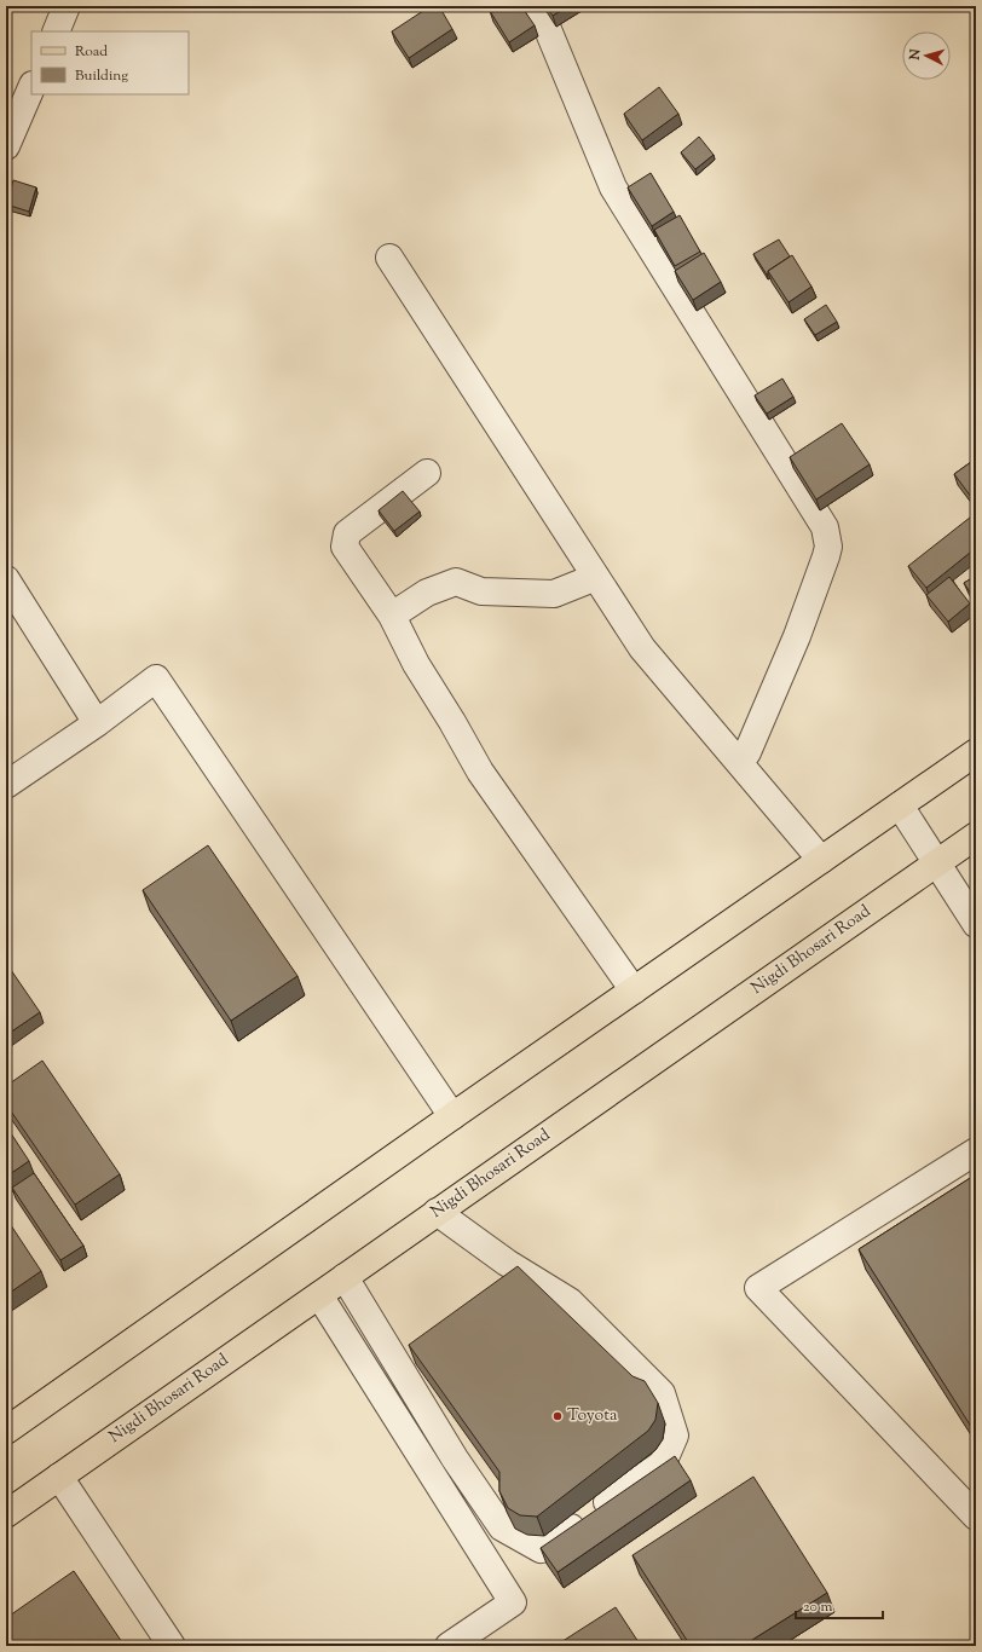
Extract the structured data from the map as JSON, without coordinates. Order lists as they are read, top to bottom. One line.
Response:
{"streets":{"main road":["Nigdi Bhosari Road"]},"places":["Toyota"],"legend":["Road","Building"],"scale_bar":"20 m","north":"left"}
